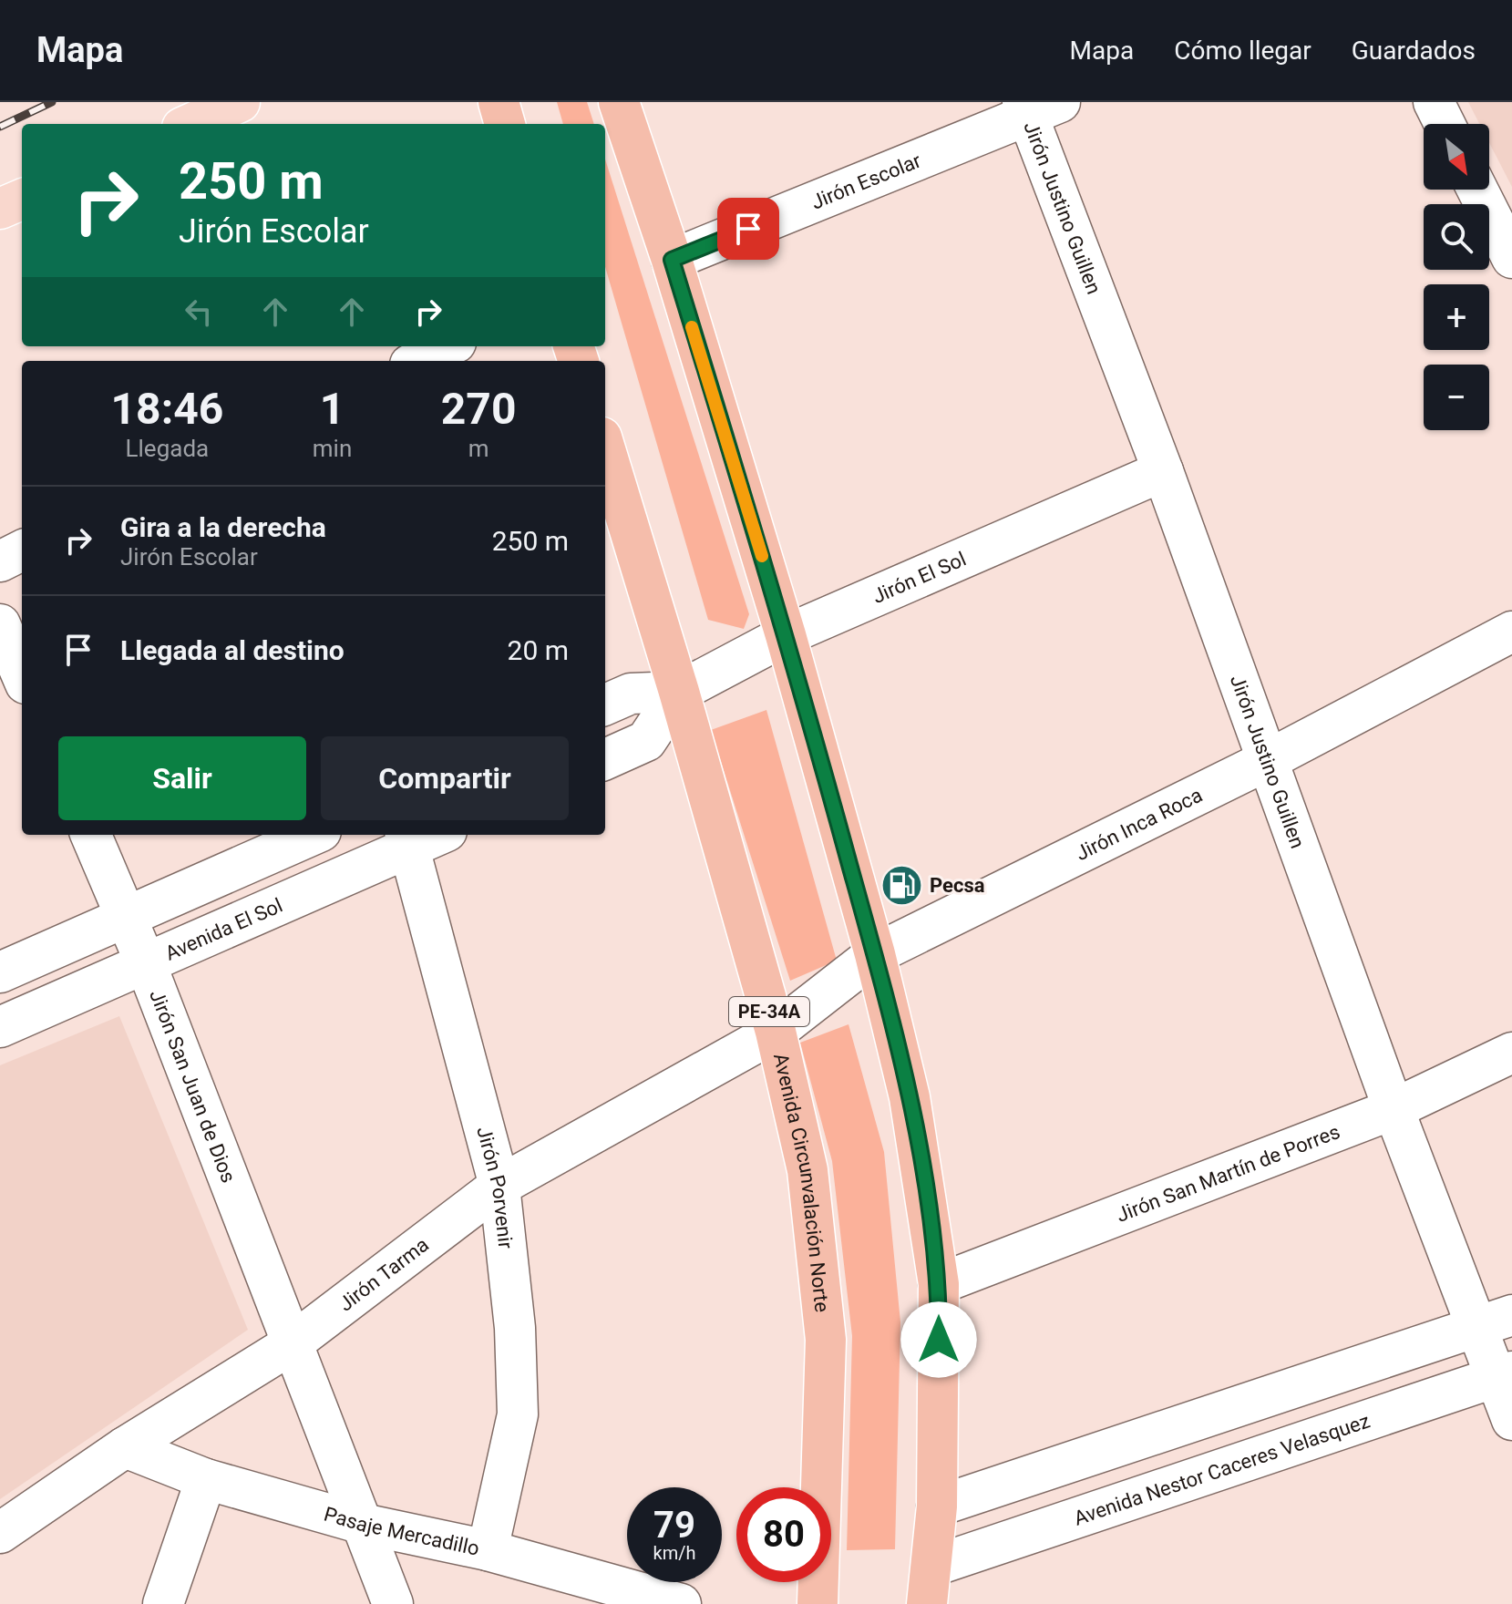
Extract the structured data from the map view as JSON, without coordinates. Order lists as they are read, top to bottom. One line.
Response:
{"streets":{"highway":["PE-34A","Avenida Circunvalación Norte"],"street":["Jirón Escolar","Jirón Justino Guillen","Jirón El Sol","Jirón Inca Roca","Avenida El Sol","Jirón San Juan de Dios","Jirón San Martín de Porres","Jirón Porvenir","Jirón Tarma","Avenida Nestor Caceres Velasquez","Pasaje Mercadillo"]},"crossings":[["Jirón Escolar","Jirón Justino Guillen"],["Jirón Justino Guillen","Jirón El Sol"],["Jirón Justino Guillen","Jirón Inca Roca"],["Jirón Justino Guillen","Jirón San Martín de Porres"],["Jirón Justino Guillen","Avenida Nestor Caceres Velasquez"],["Jirón El Sol","Avenida Circunvalación Norte"],["Jirón Inca Roca","Avenida Circunvalación Norte"],["Jirón Inca Roca","Jirón Tarma"],["Avenida El Sol","Jirón San Juan de Dios"],["Avenida El Sol","Jirón Porvenir"],["Jirón San Juan de Dios","Jirón Tarma"],["Jirón San Juan de Dios","Pasaje Mercadillo"],["Avenida Circunvalación Norte","Jirón Tarma"],["Jirón Porvenir","Jirón Tarma"],["Jirón Porvenir","Pasaje Mercadillo"],["Jirón Tarma","Pasaje Mercadillo"]],"places":{"fuel station":["Pecsa"]},"north":"bottom right","page":{"header":"Mapa","nav":["Mapa","Cómo llegar","Guardados"],"map_buttons":["+","−"],"turn":["250 m","Jirón Escolar"],"eta":["18:46","Llegada","1","min","270","m"],"list":[{"name":"Gira a la derecha","note":"Jirón Escolar","value":"250 m"},{"name":"Llegada al destino","value":"20 m"}],"buttons":["Salir","Compartir"],"speed":"79 km/h","limit":"80"}}
